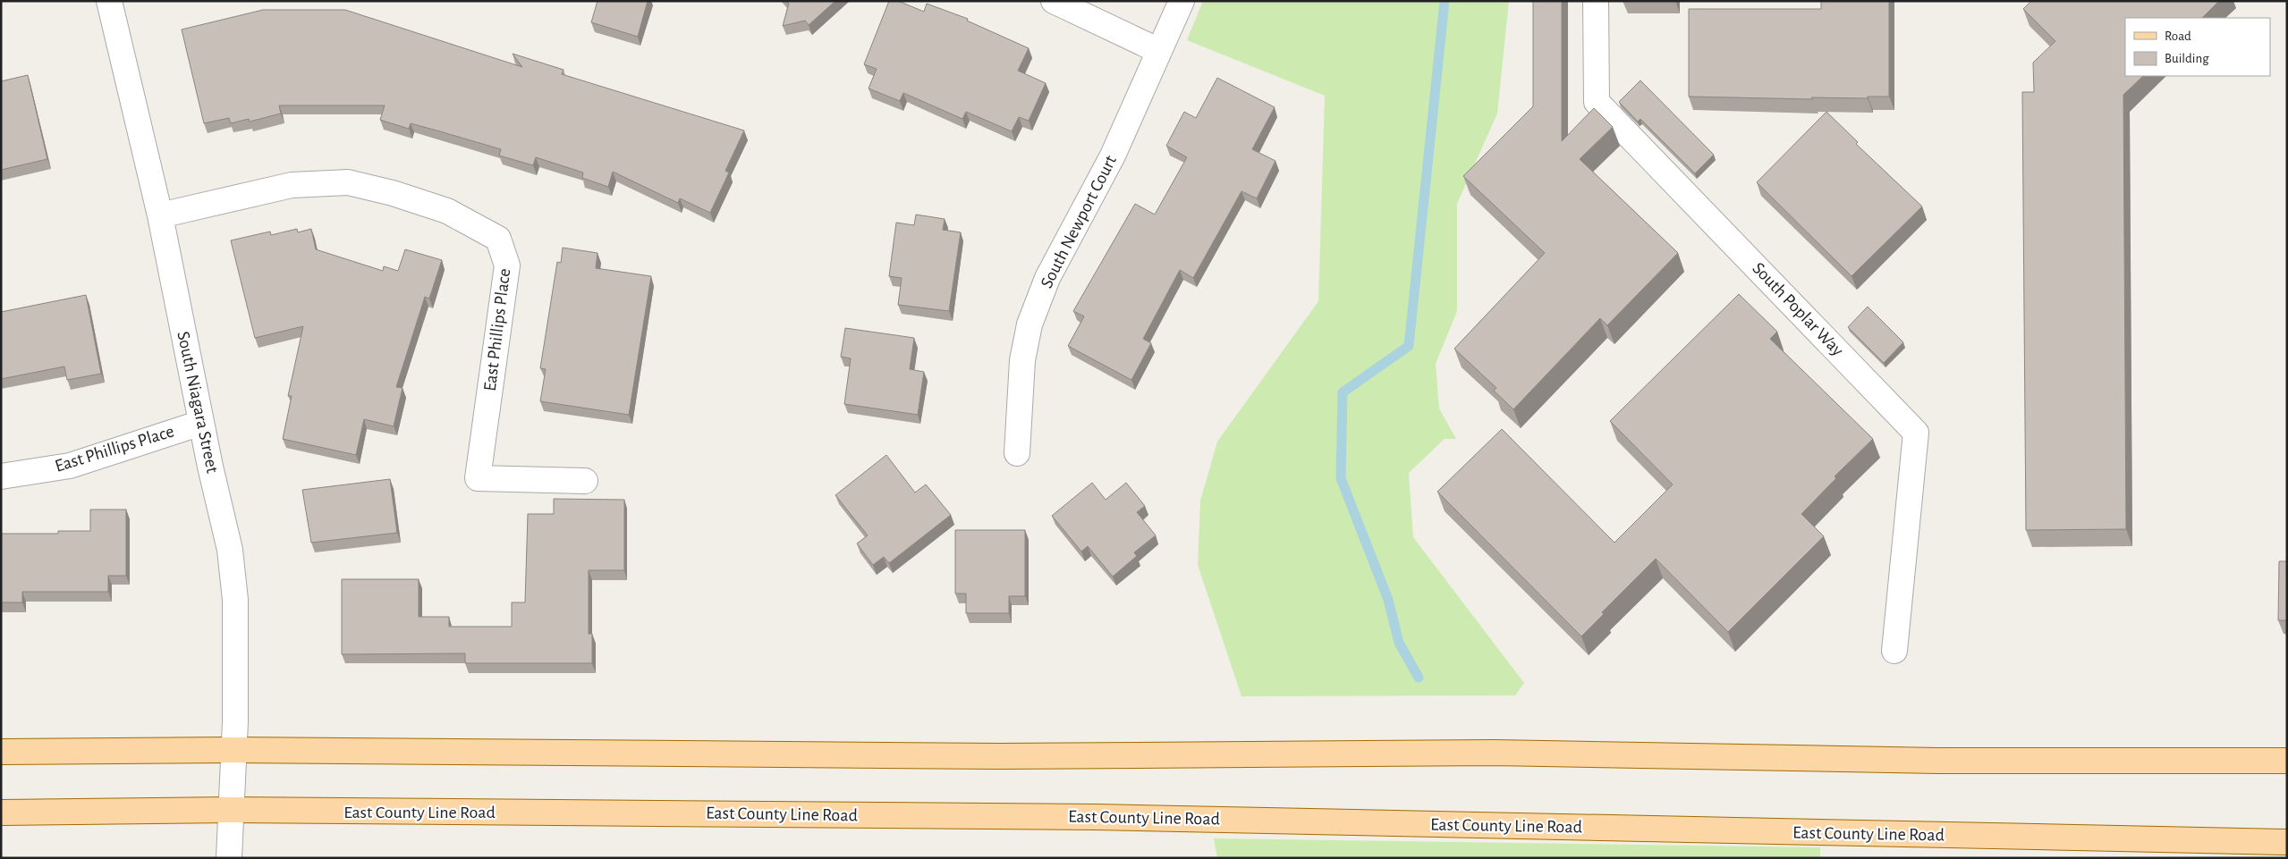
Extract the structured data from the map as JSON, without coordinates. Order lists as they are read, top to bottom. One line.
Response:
{"streets":{"main road":["East County Line Road"],"street":["South Newport Court","South Poplar Way","East Phillips Place","South Niagara Street"]},"crossings":[["East Phillips Place","South Niagara Street"],["South Niagara Street","East County Line Road"]],"legend":["Road","Building"]}
